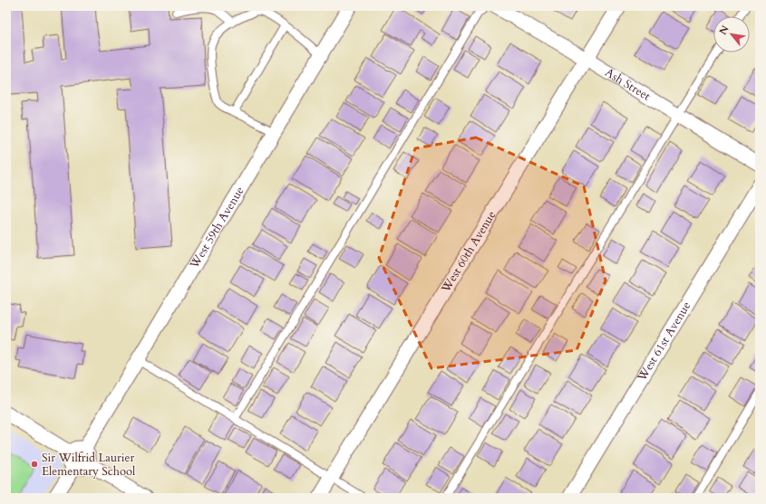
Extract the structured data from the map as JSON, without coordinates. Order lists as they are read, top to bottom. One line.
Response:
{"streets":{"street":["Ash Street","West 59th Avenue","West 60th Avenue","West 61st Avenue"]},"crossings":[["Ash Street","West 60th Avenue"]],"places":["Sir Wilfrid Laurier Elementary School"],"north":"top left"}
